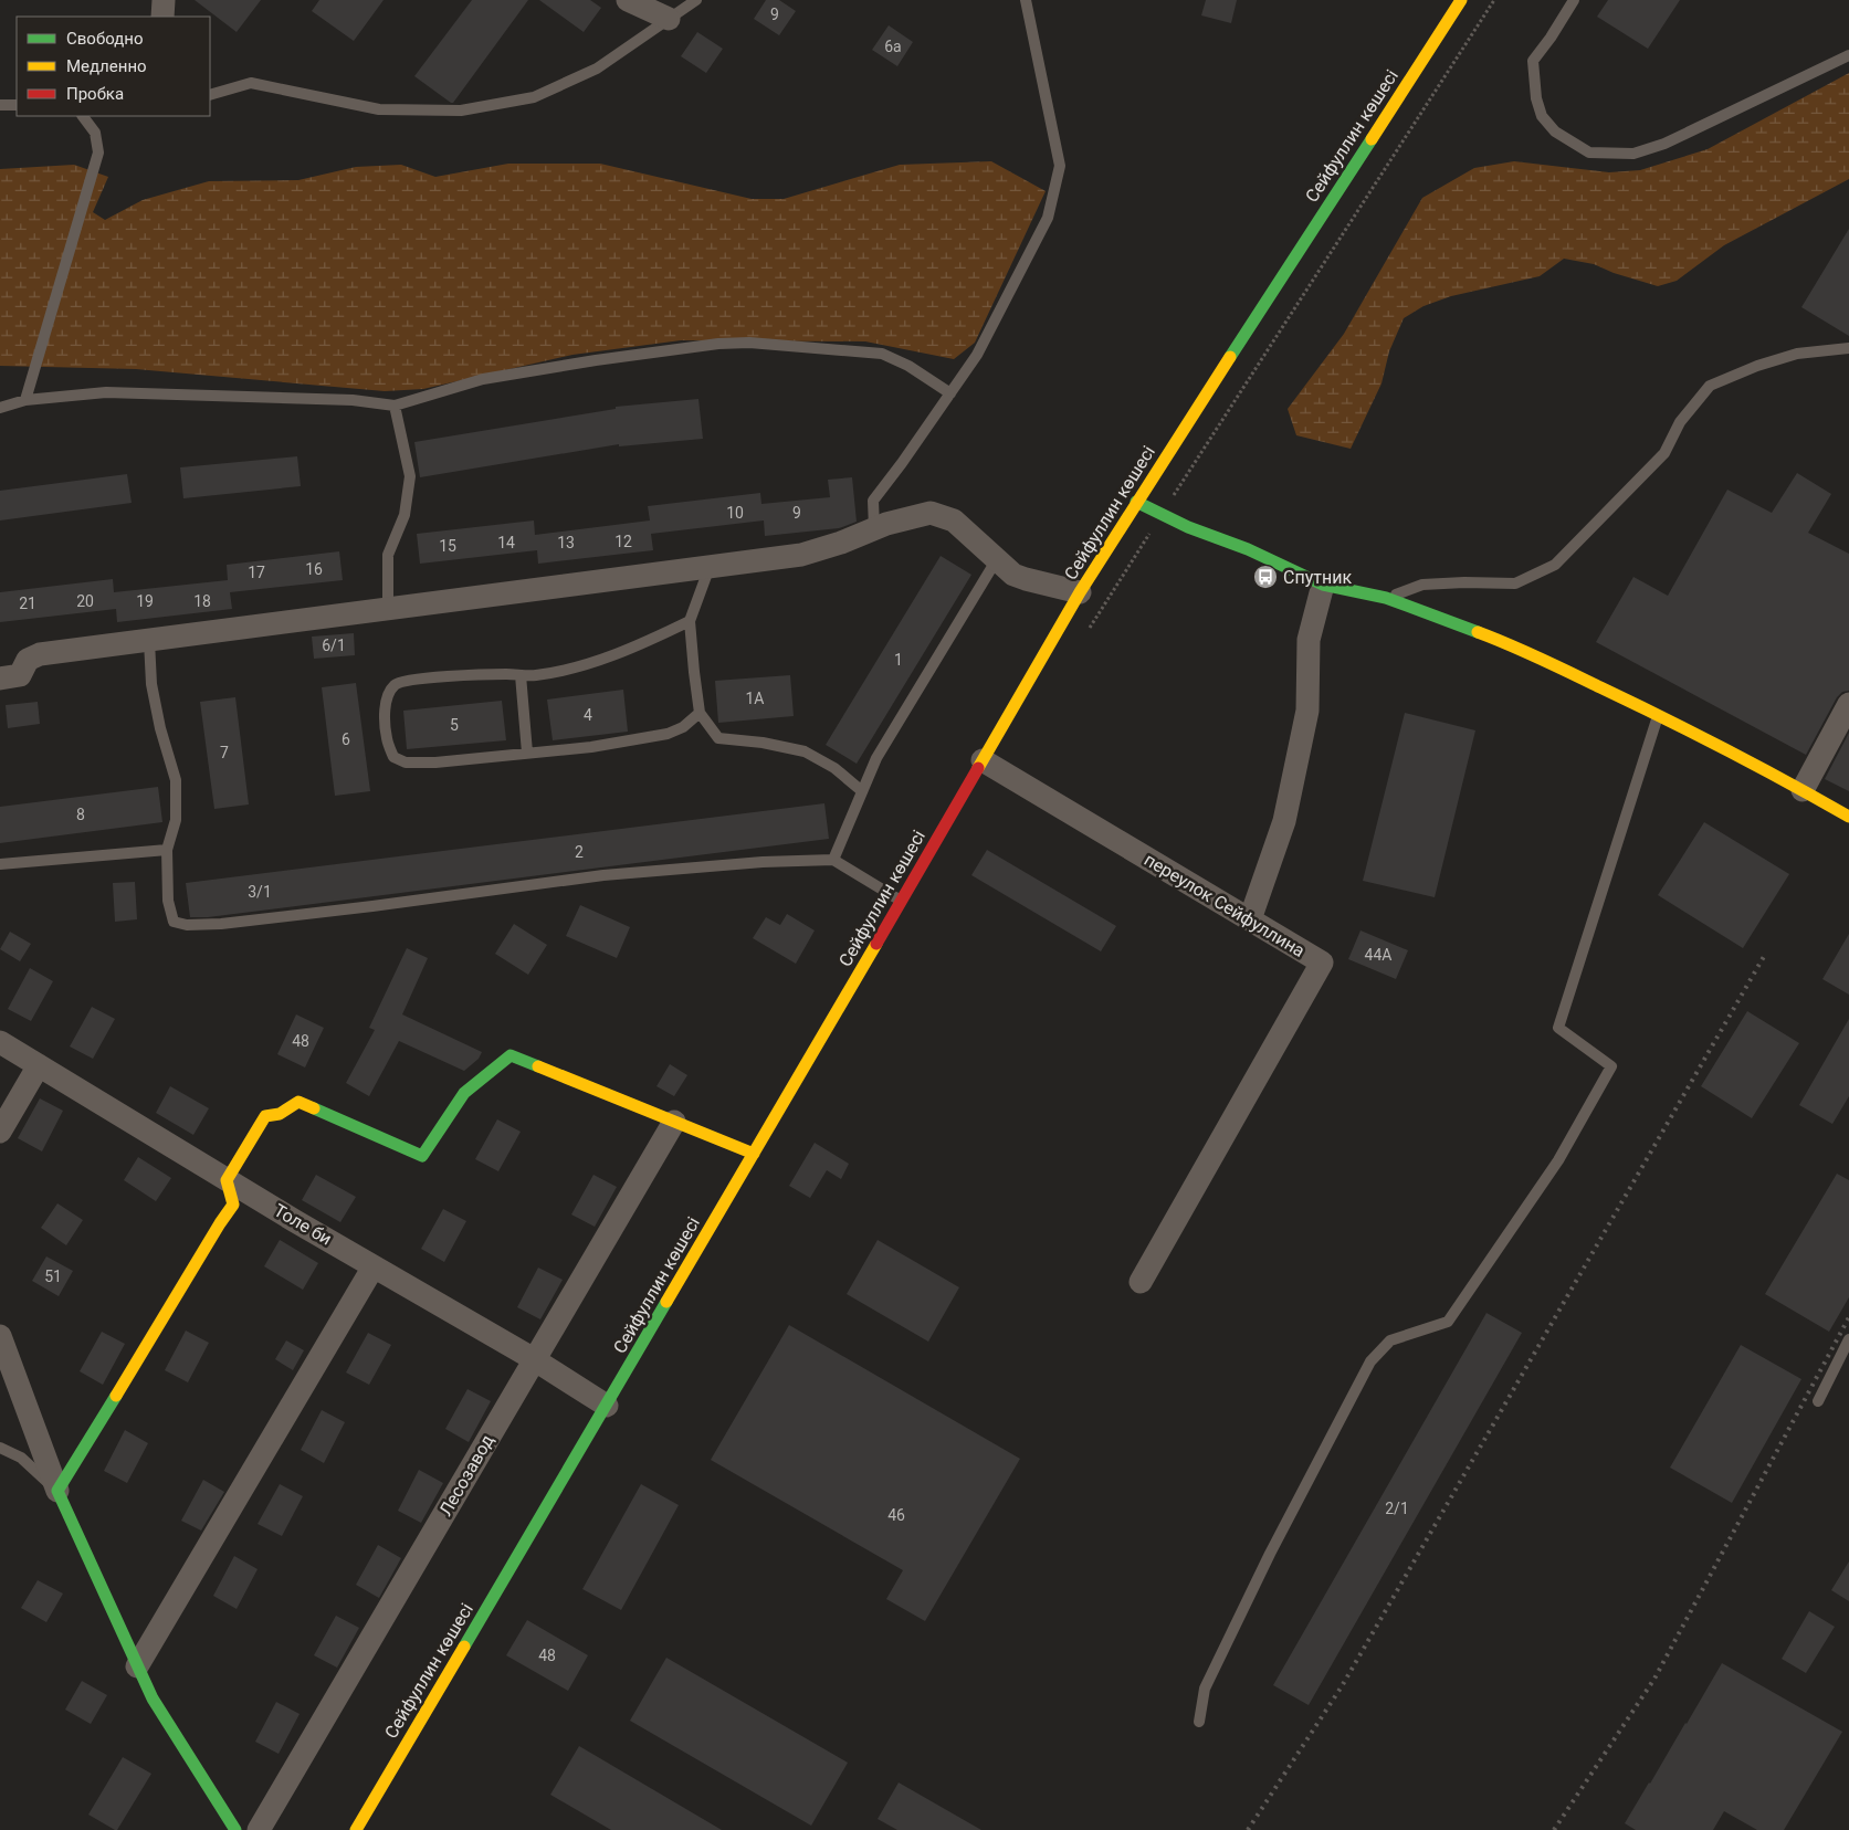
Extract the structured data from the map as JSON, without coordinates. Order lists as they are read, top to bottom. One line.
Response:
{"streets":{"street":["Сейфуллин көшесі","переулок Сейфуллина","Толе би","Лесозавод"]},"crossings":[["Сейфуллин көшесі","переулок Сейфуллина"],["Сейфуллин көшесі","Толе би"],["Толе би","Лесозавод"]],"places":{"bus stop":["Спутник"]},"house_numbers":["9","6а","10","9","12","14","13","15","16","17","20","19","18","21","6/1","1","1А","4","5","6","7","8","2","3/1","44А","48","51","2/1","46","48"],"legend":["Свободно","Медленно","Пробка"]}
